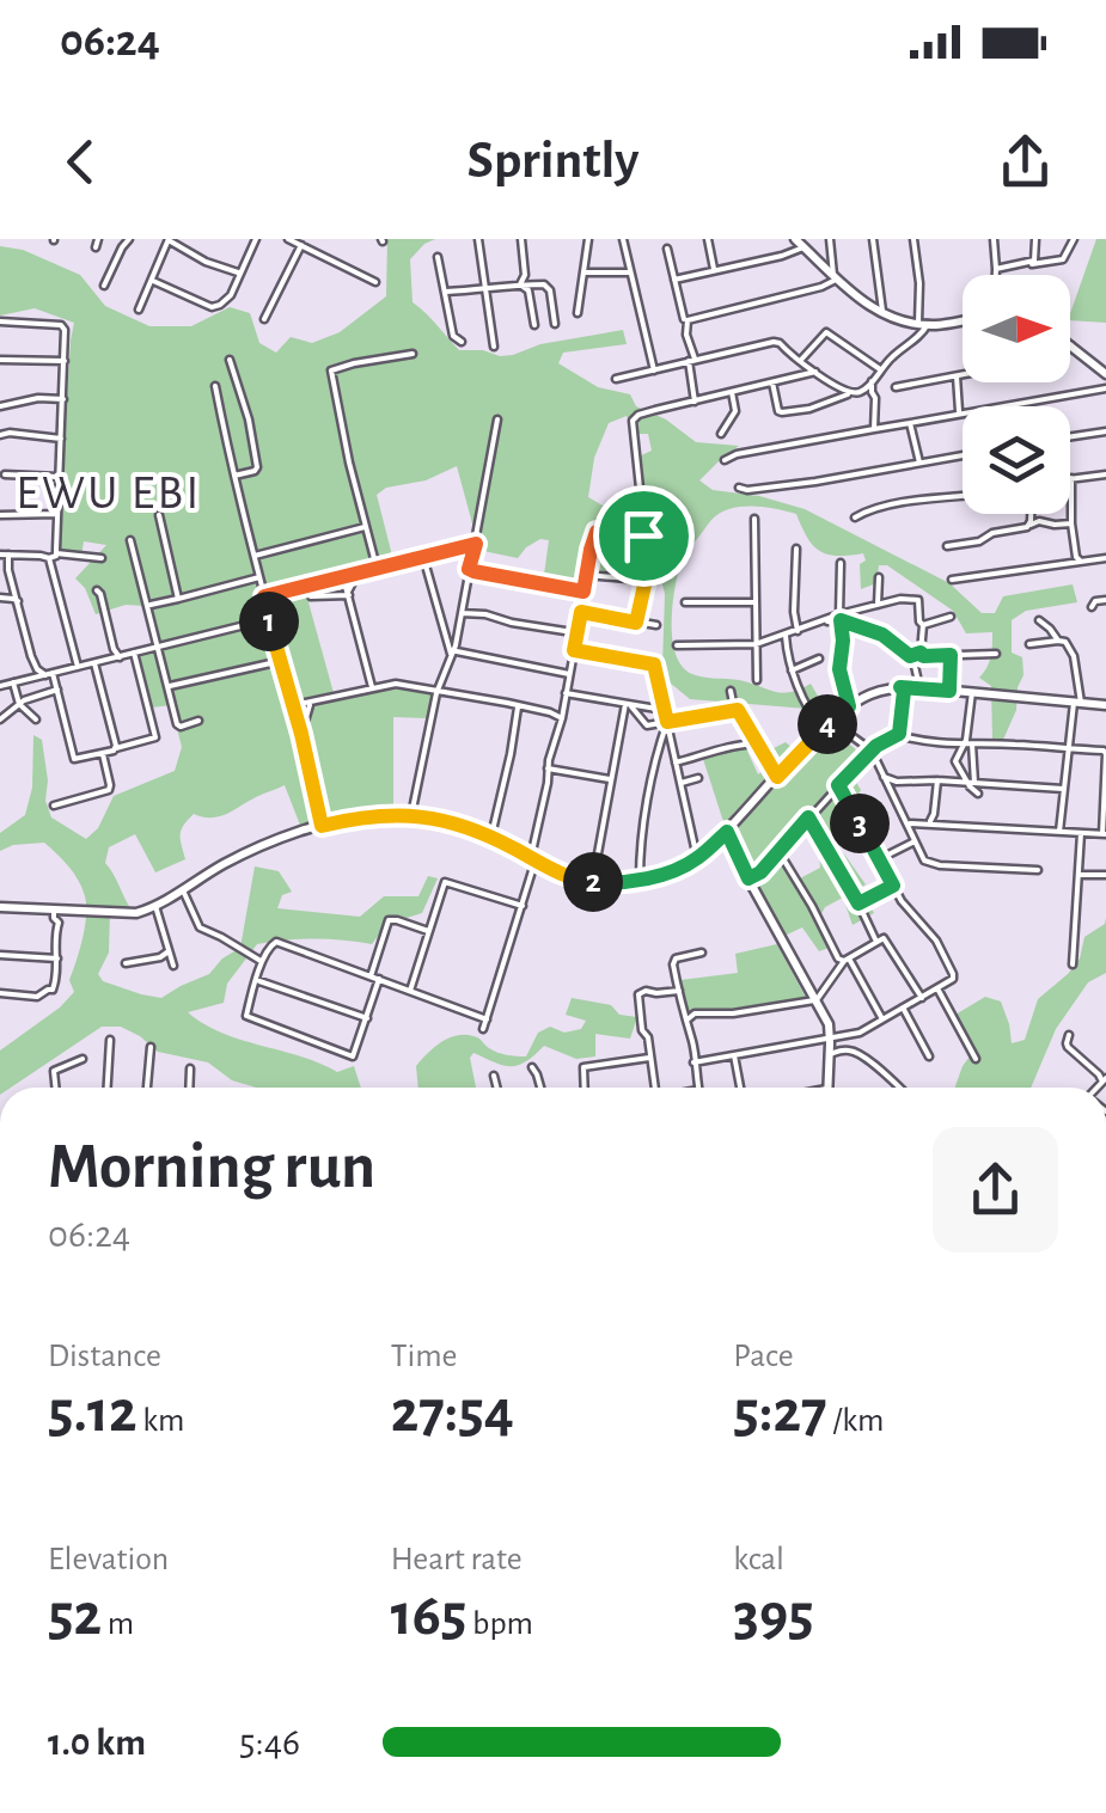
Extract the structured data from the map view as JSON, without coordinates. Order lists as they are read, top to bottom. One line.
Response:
{"districts":["EWU EBI"],"north":"right","page":{"status":"06:24","header":"Sprintly","pins":["1","4","3","2"],"heading":["Morning run","06:24"],"stats":[["Distance","5.12 km"],["Time","27:54"],["Pace","5:27 /km"],["Elevation","52 m"],["Heart rate","165 bpm"],["kcal","395"]],"list":[{"name":"1.0 km","note":"5:46"}]}}
